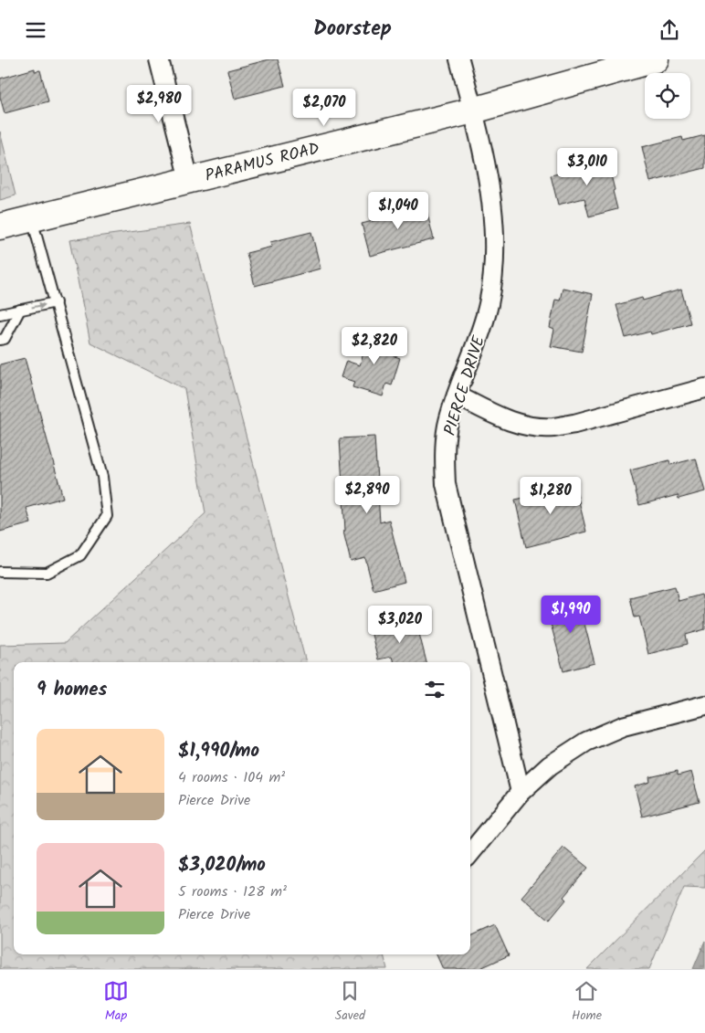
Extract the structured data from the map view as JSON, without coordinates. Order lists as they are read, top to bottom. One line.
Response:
{"streets":{"main road":["PARAMUS ROAD"],"street":["PIERCE DRIVE"]},"crossings":[["PARAMUS ROAD","PIERCE DRIVE"]],"page":{"header":"Doorstep","price":["$2,980","$2,070","$3,010","$1,040","$2,820","$2,890","$1,280","$1,990","$3,020"],"heading":"9 homes","list":[{"name":"$1,990/mo","note":"4 rooms · 104 m² · Pierce Drive"},{"name":"$3,020/mo","note":"5 rooms · 128 m² · Pierce Drive"}],"tabs":["Map","Saved","Home"]}}
